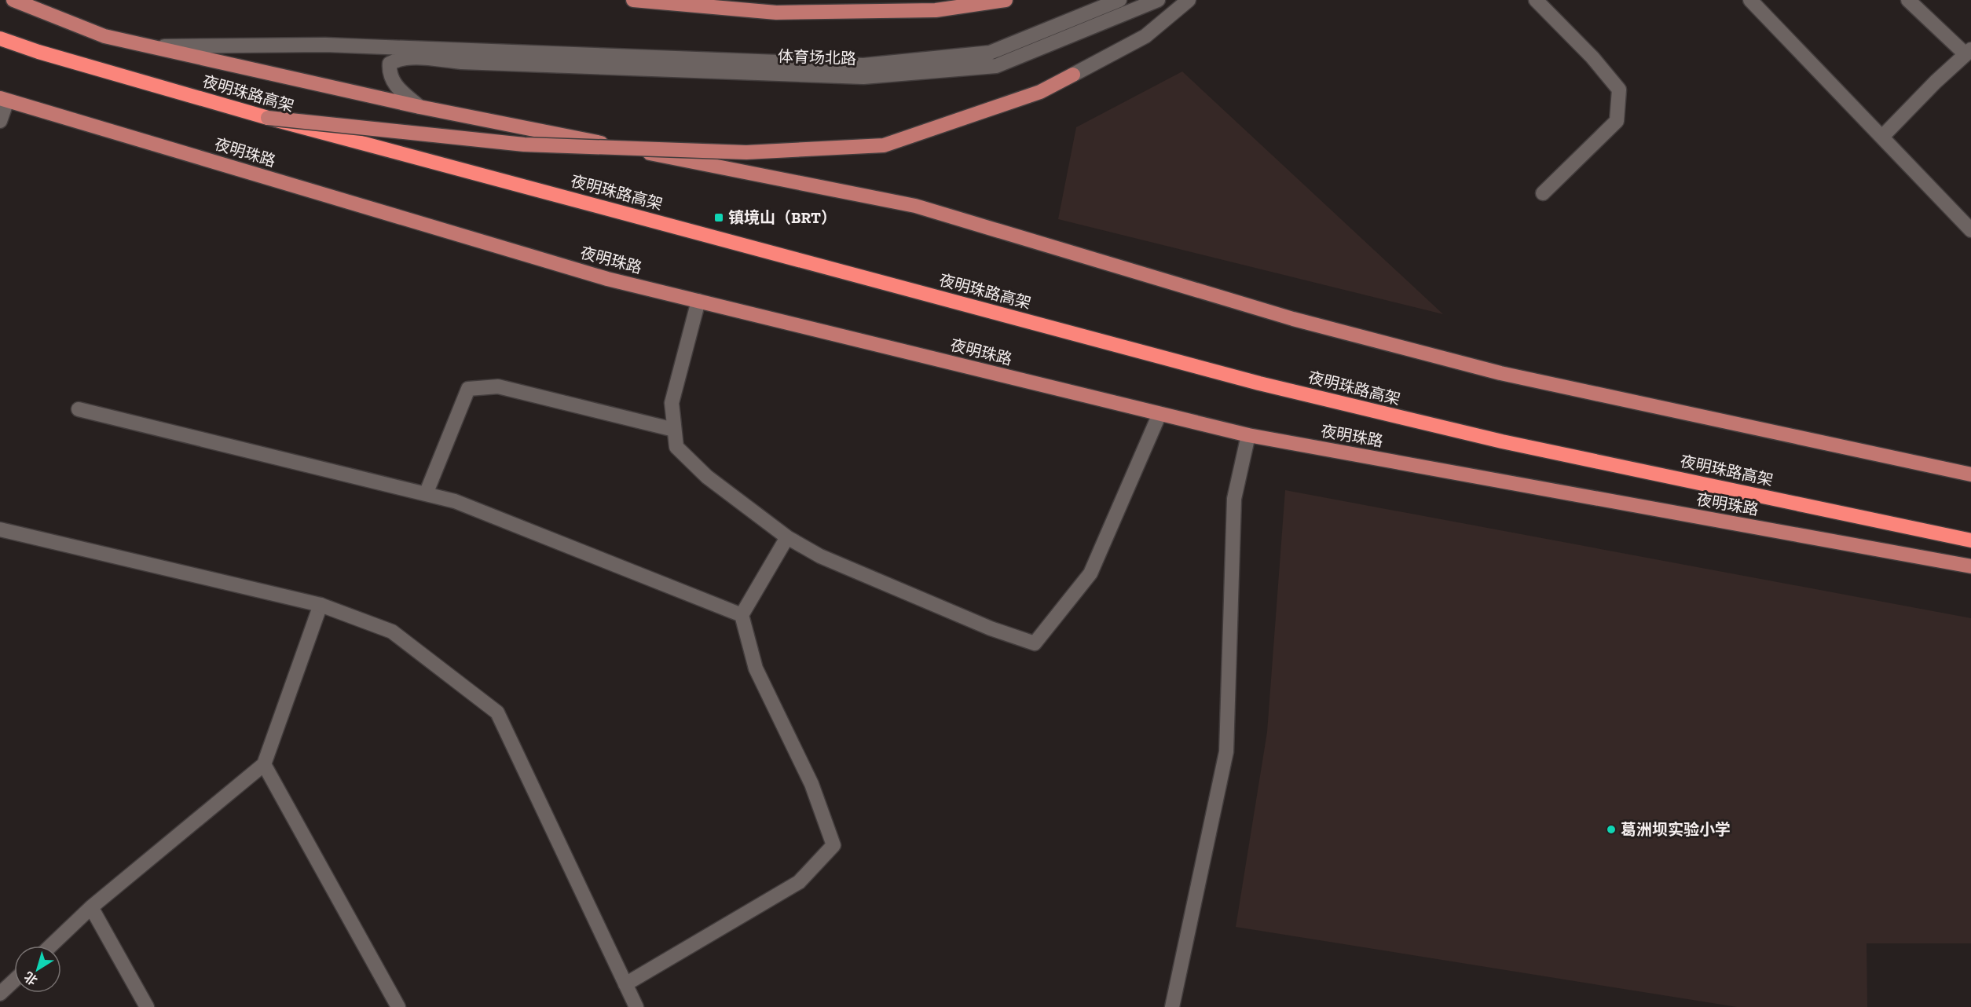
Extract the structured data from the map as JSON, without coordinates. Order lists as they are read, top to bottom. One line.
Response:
{"streets":{"highway":["夜明珠路高架"],"main road":["体育场北路","夜明珠路"]},"places":{"transit":["镇境山（BRT）"],"other":["葛洲坝实验小学"]},"north":"bottom left"}
